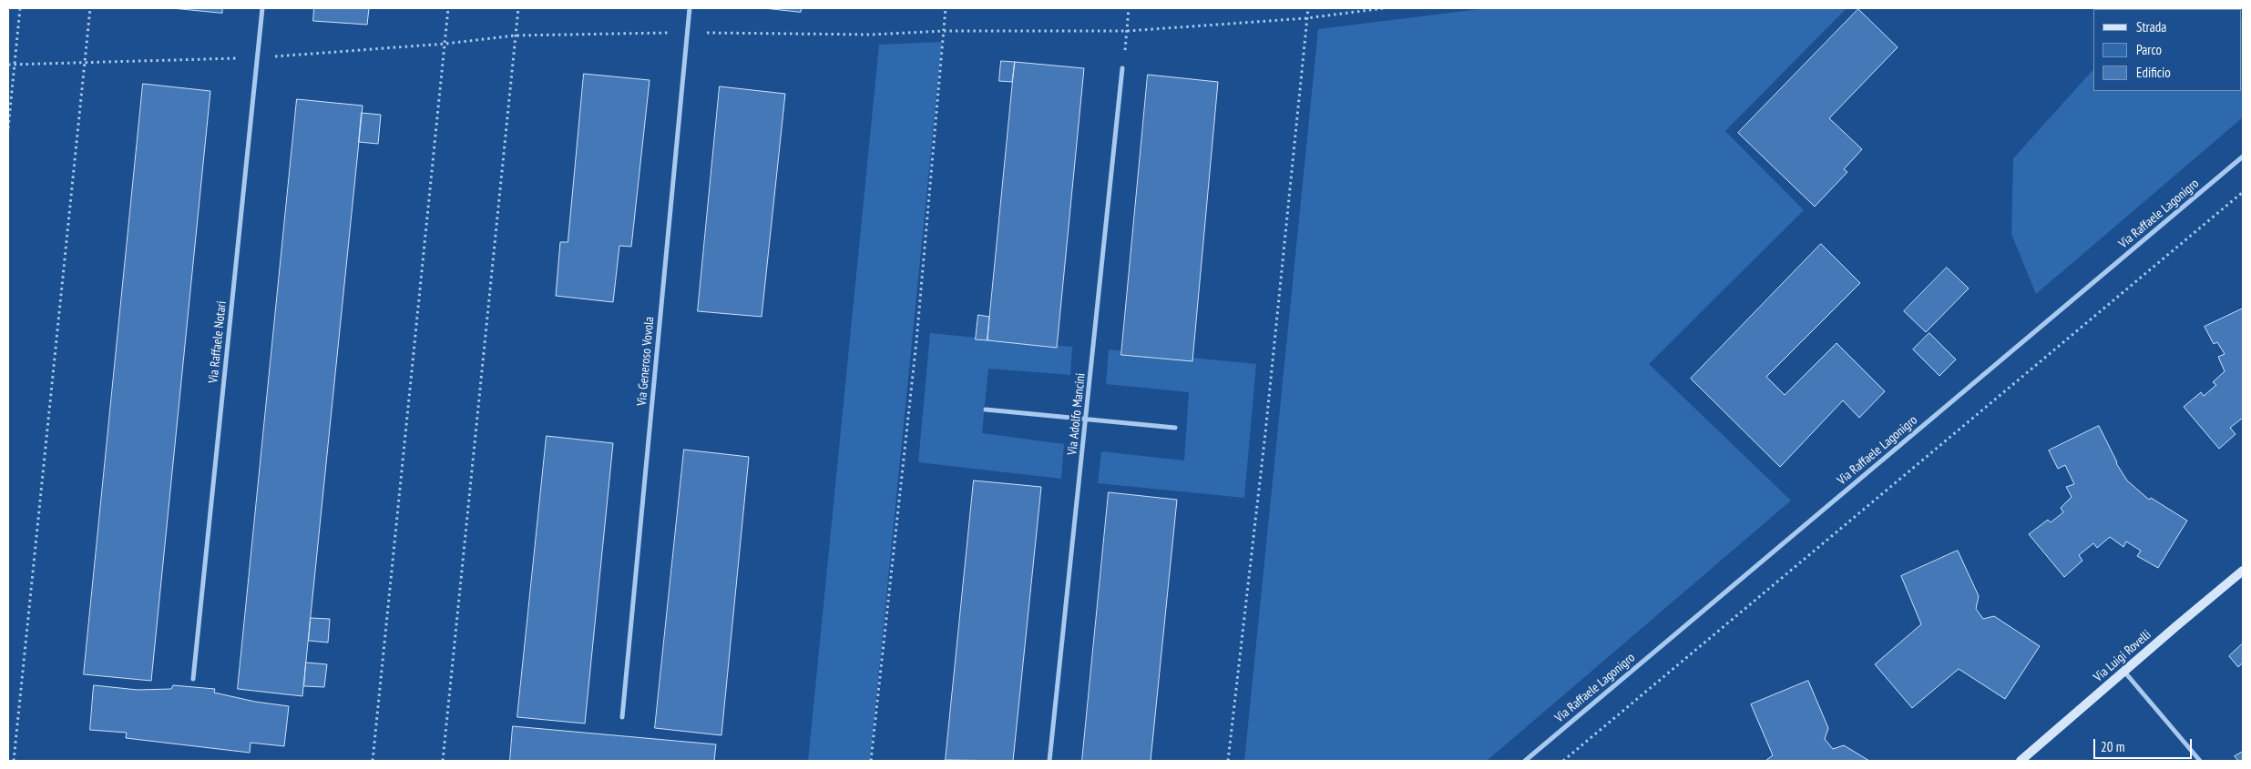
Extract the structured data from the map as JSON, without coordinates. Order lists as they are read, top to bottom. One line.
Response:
{"streets":{"street":["Via Raffaele Lagonigro","Via Raffaele Notari","Via Generoso Vovola","Via Adolfo Mancini","Via Luigi Rovelli"]},"legend":["Strada","Parco","Edificio"],"scale_bar":"20 m"}
